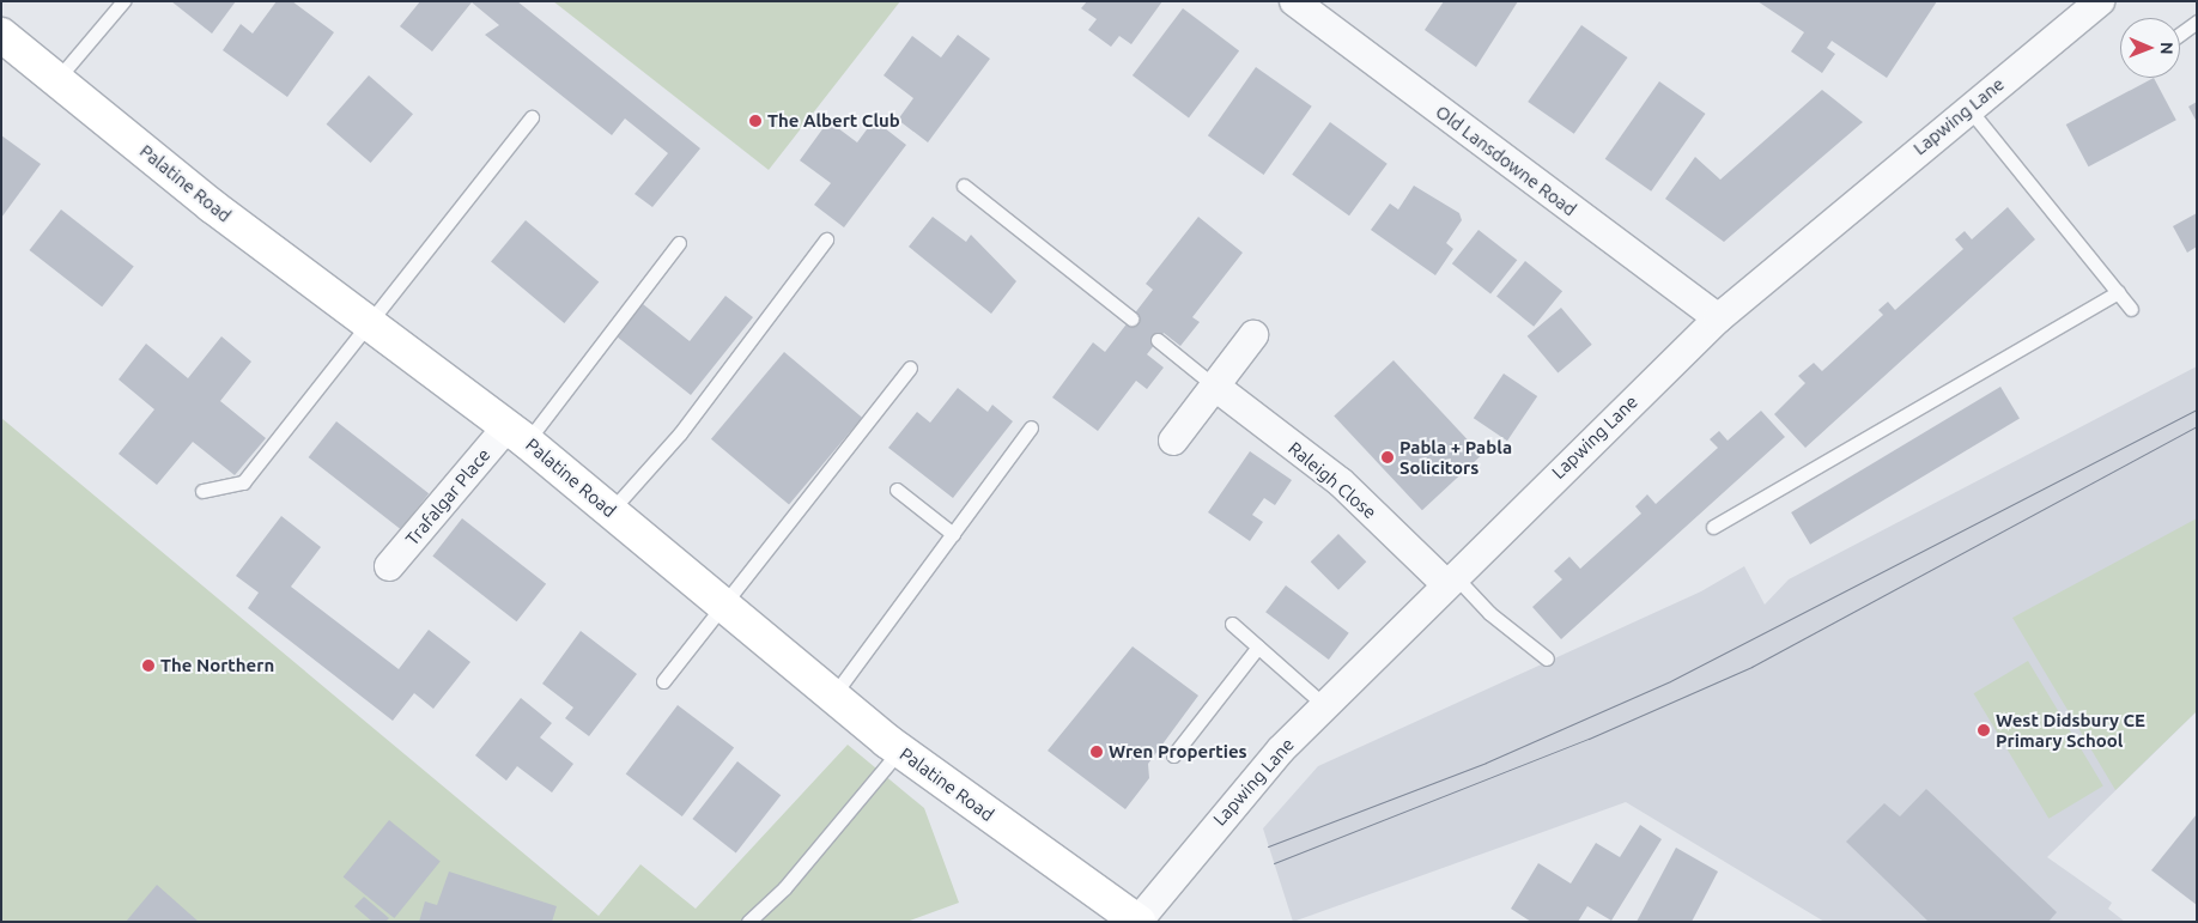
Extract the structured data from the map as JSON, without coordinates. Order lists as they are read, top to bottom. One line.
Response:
{"streets":{"main road":["Palatine Road"],"street":["Lapwing Lane","Old Lansdowne Road","Raleigh Close","Trafalgar Place"]},"crossings":[["Lapwing Lane","Old Lansdowne Road"],["Lapwing Lane","Palatine Road"],["Lapwing Lane","Raleigh Close"],["Palatine Road","Trafalgar Place"]],"places":["The Albert Club","Pabla + Pabla Solicitors","The Northern","West Didsbury CE Primary School","Wren Properties"],"north":"right"}
